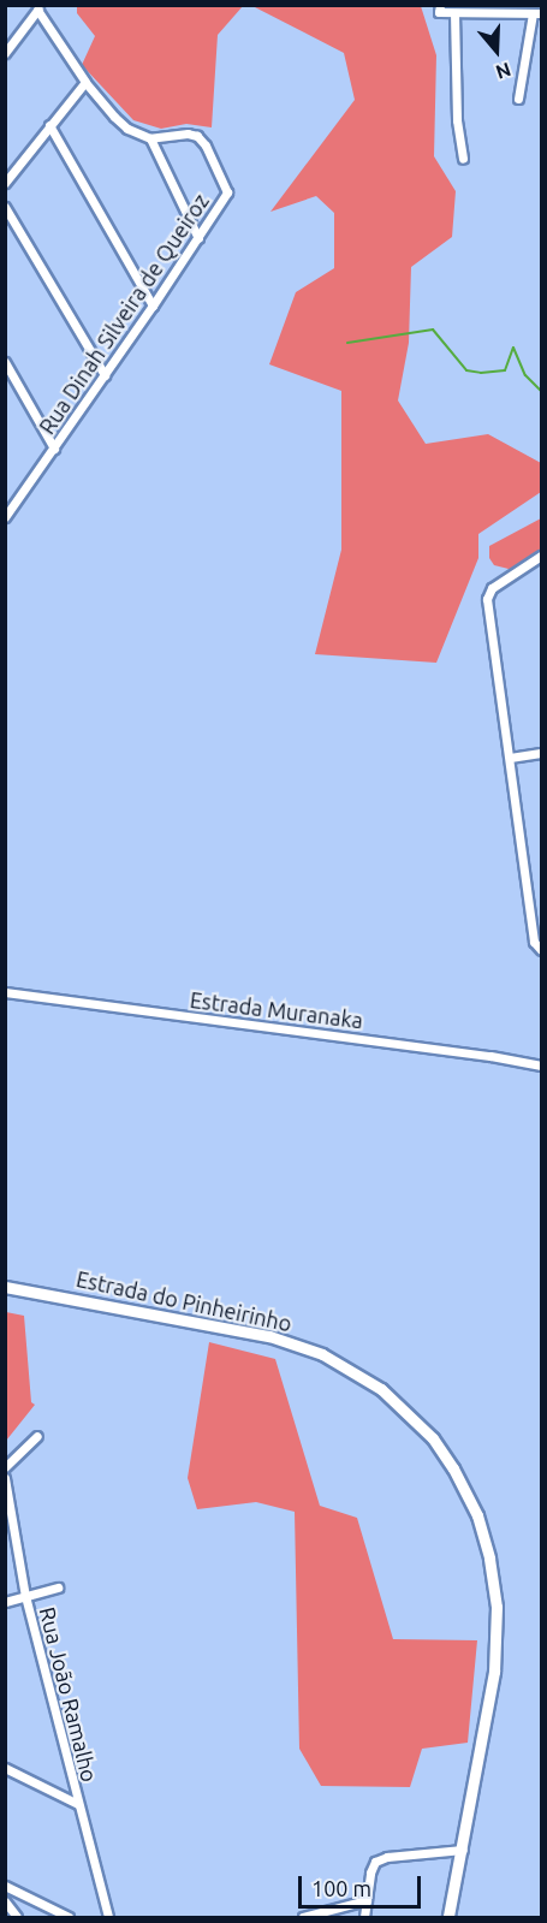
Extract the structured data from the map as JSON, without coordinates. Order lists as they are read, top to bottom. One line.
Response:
{"streets":{"main road":["Estrada do Pinheirinho"],"street":["Rua Dinah Silveira de Queiroz","Estrada Muranaka","Rua João Ramalho"]},"scale_bar":"100 m","north":"bottom"}
